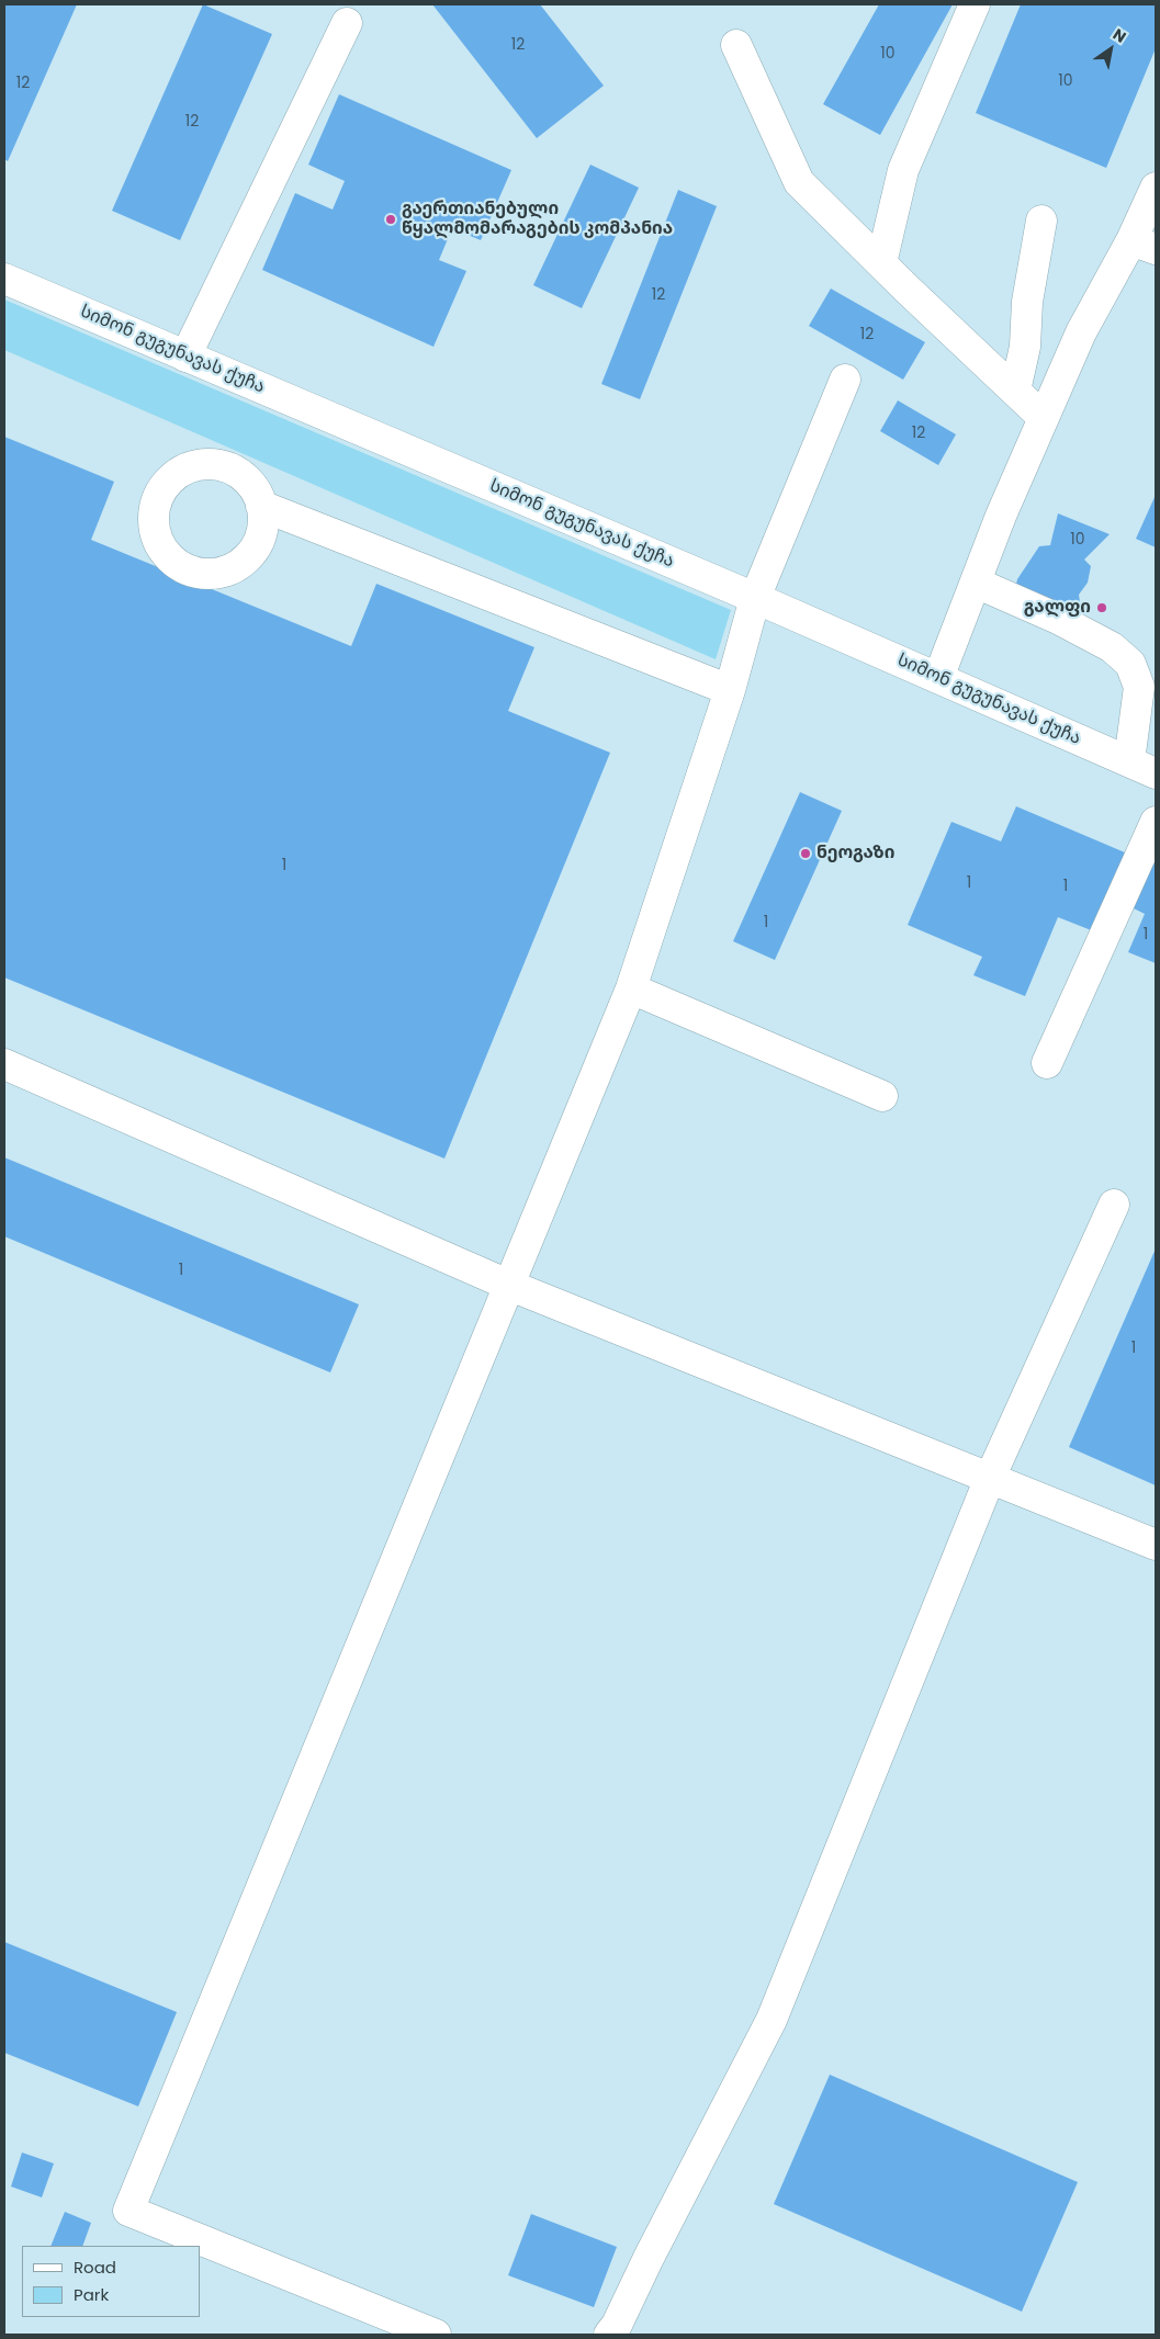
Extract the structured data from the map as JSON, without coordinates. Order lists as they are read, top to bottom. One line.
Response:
{"streets":{"main road":["სიმონ გუგუნავას ქუჩა"]},"places":["გაერთიანებული წყალმომარაგების კომპანია","გალფი","ნეოგაზი"],"house_numbers":["12","10","10","12","12","12","12","12","10","1","1","1","1","1","1","1"],"legend":["Road","Park"],"north":"top right"}
